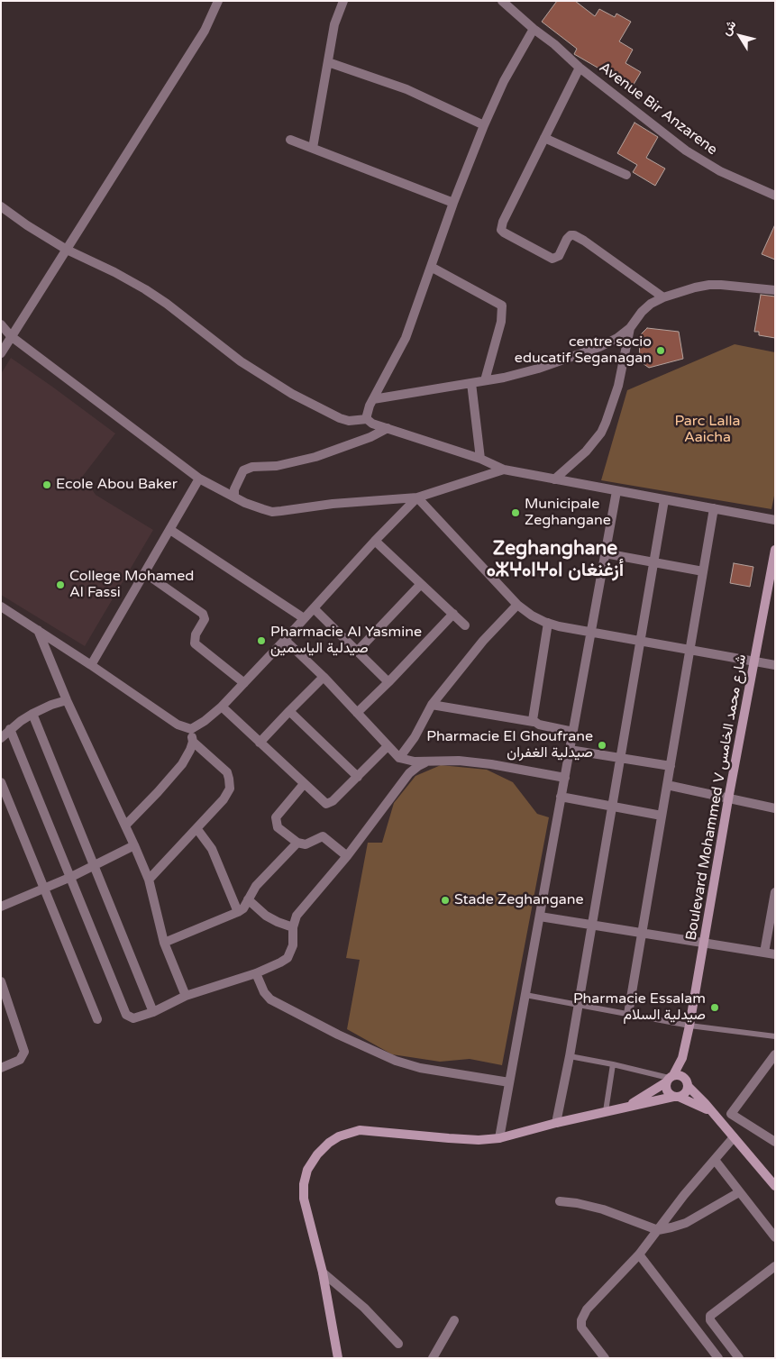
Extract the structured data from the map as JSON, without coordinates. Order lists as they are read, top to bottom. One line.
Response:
{"streets":{"main road":["Boulevard Mohammed V شارع محمد الخامس"],"street":["Avenue Bir Anzarene"]},"districts":["Zeghanghane ⴰⵣⵖⴰⵏⵖⴰⵏ أزغنغان"],"parks":["Parc Lalla Aaicha"],"places":["centre socio educatif Seganagan","Ecole Abou Baker","Municipale Zeghangane","College Mohamed Al Fassi","Pharmacie Al Yasmine صيدلية الياسمين","Pharmacie El Ghoufrane صيدلية الغفران","Stade Zeghangane","Pharmacie Essalam صيدلية السلام"],"north":"top left"}
